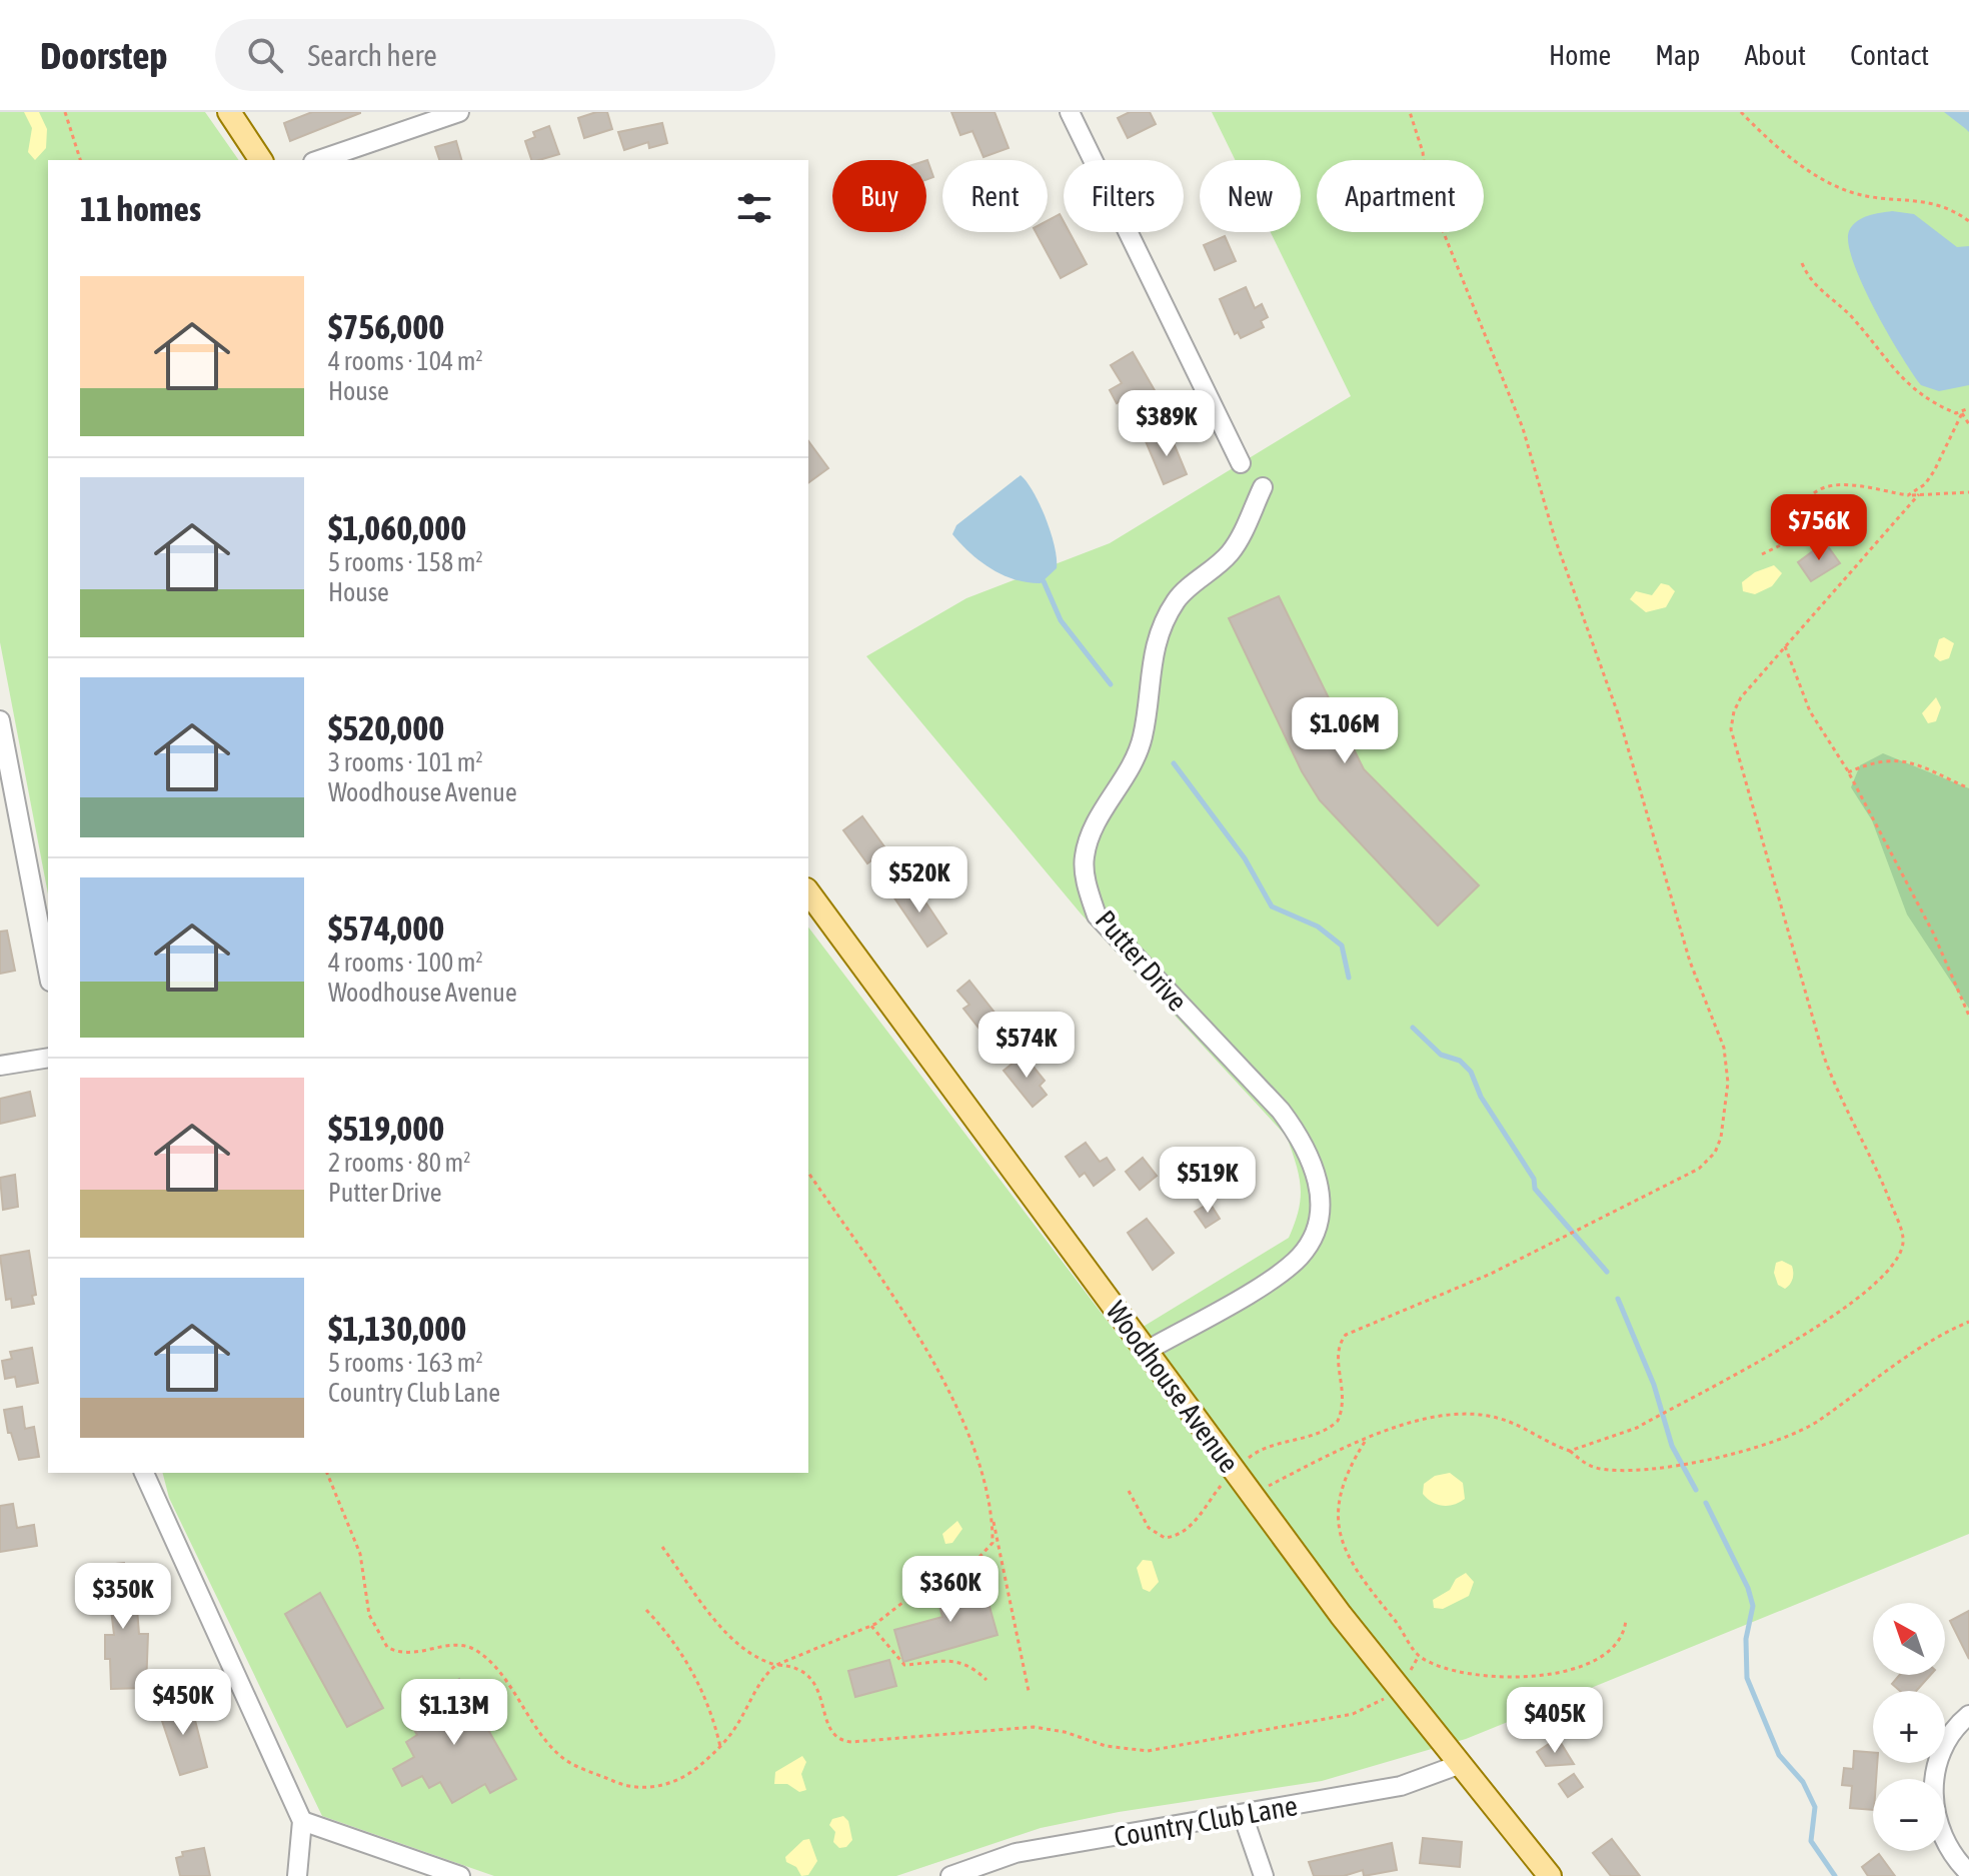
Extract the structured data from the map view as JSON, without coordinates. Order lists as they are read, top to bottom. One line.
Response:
{"streets":{"main road":["Woodhouse Avenue"],"street":["Putter Drive","Country Club Lane"]},"crossings":[["Putter Drive","Woodhouse Avenue"],["Woodhouse Avenue","Country Club Lane"]],"north":"top left","page":{"header":"Doorstep","search":"Search here","nav":["Home","Map","About","Contact"],"chip":["Buy","Rent","Filters","New","Apartment"],"heading":"11 homes","list":[{"name":"$756,000","note":"4 rooms · 104 m² · House"},{"name":"$1,060,000","note":"5 rooms · 158 m² · House"},{"name":"$520,000","note":"3 rooms · 101 m² · Woodhouse Avenue"},{"name":"$574,000","note":"4 rooms · 100 m² · Woodhouse Avenue"},{"name":"$519,000","note":"2 rooms · 80 m² · Putter Drive"},{"name":"$1,130,000","note":"5 rooms · 163 m² · Country Club Lane"}],"price":["$389K","$756K","$1.06M","$520K","$574K","$519K","$360K","$350K","$450K","$1.13M","$405K"],"map_buttons":["+","−"]}}
